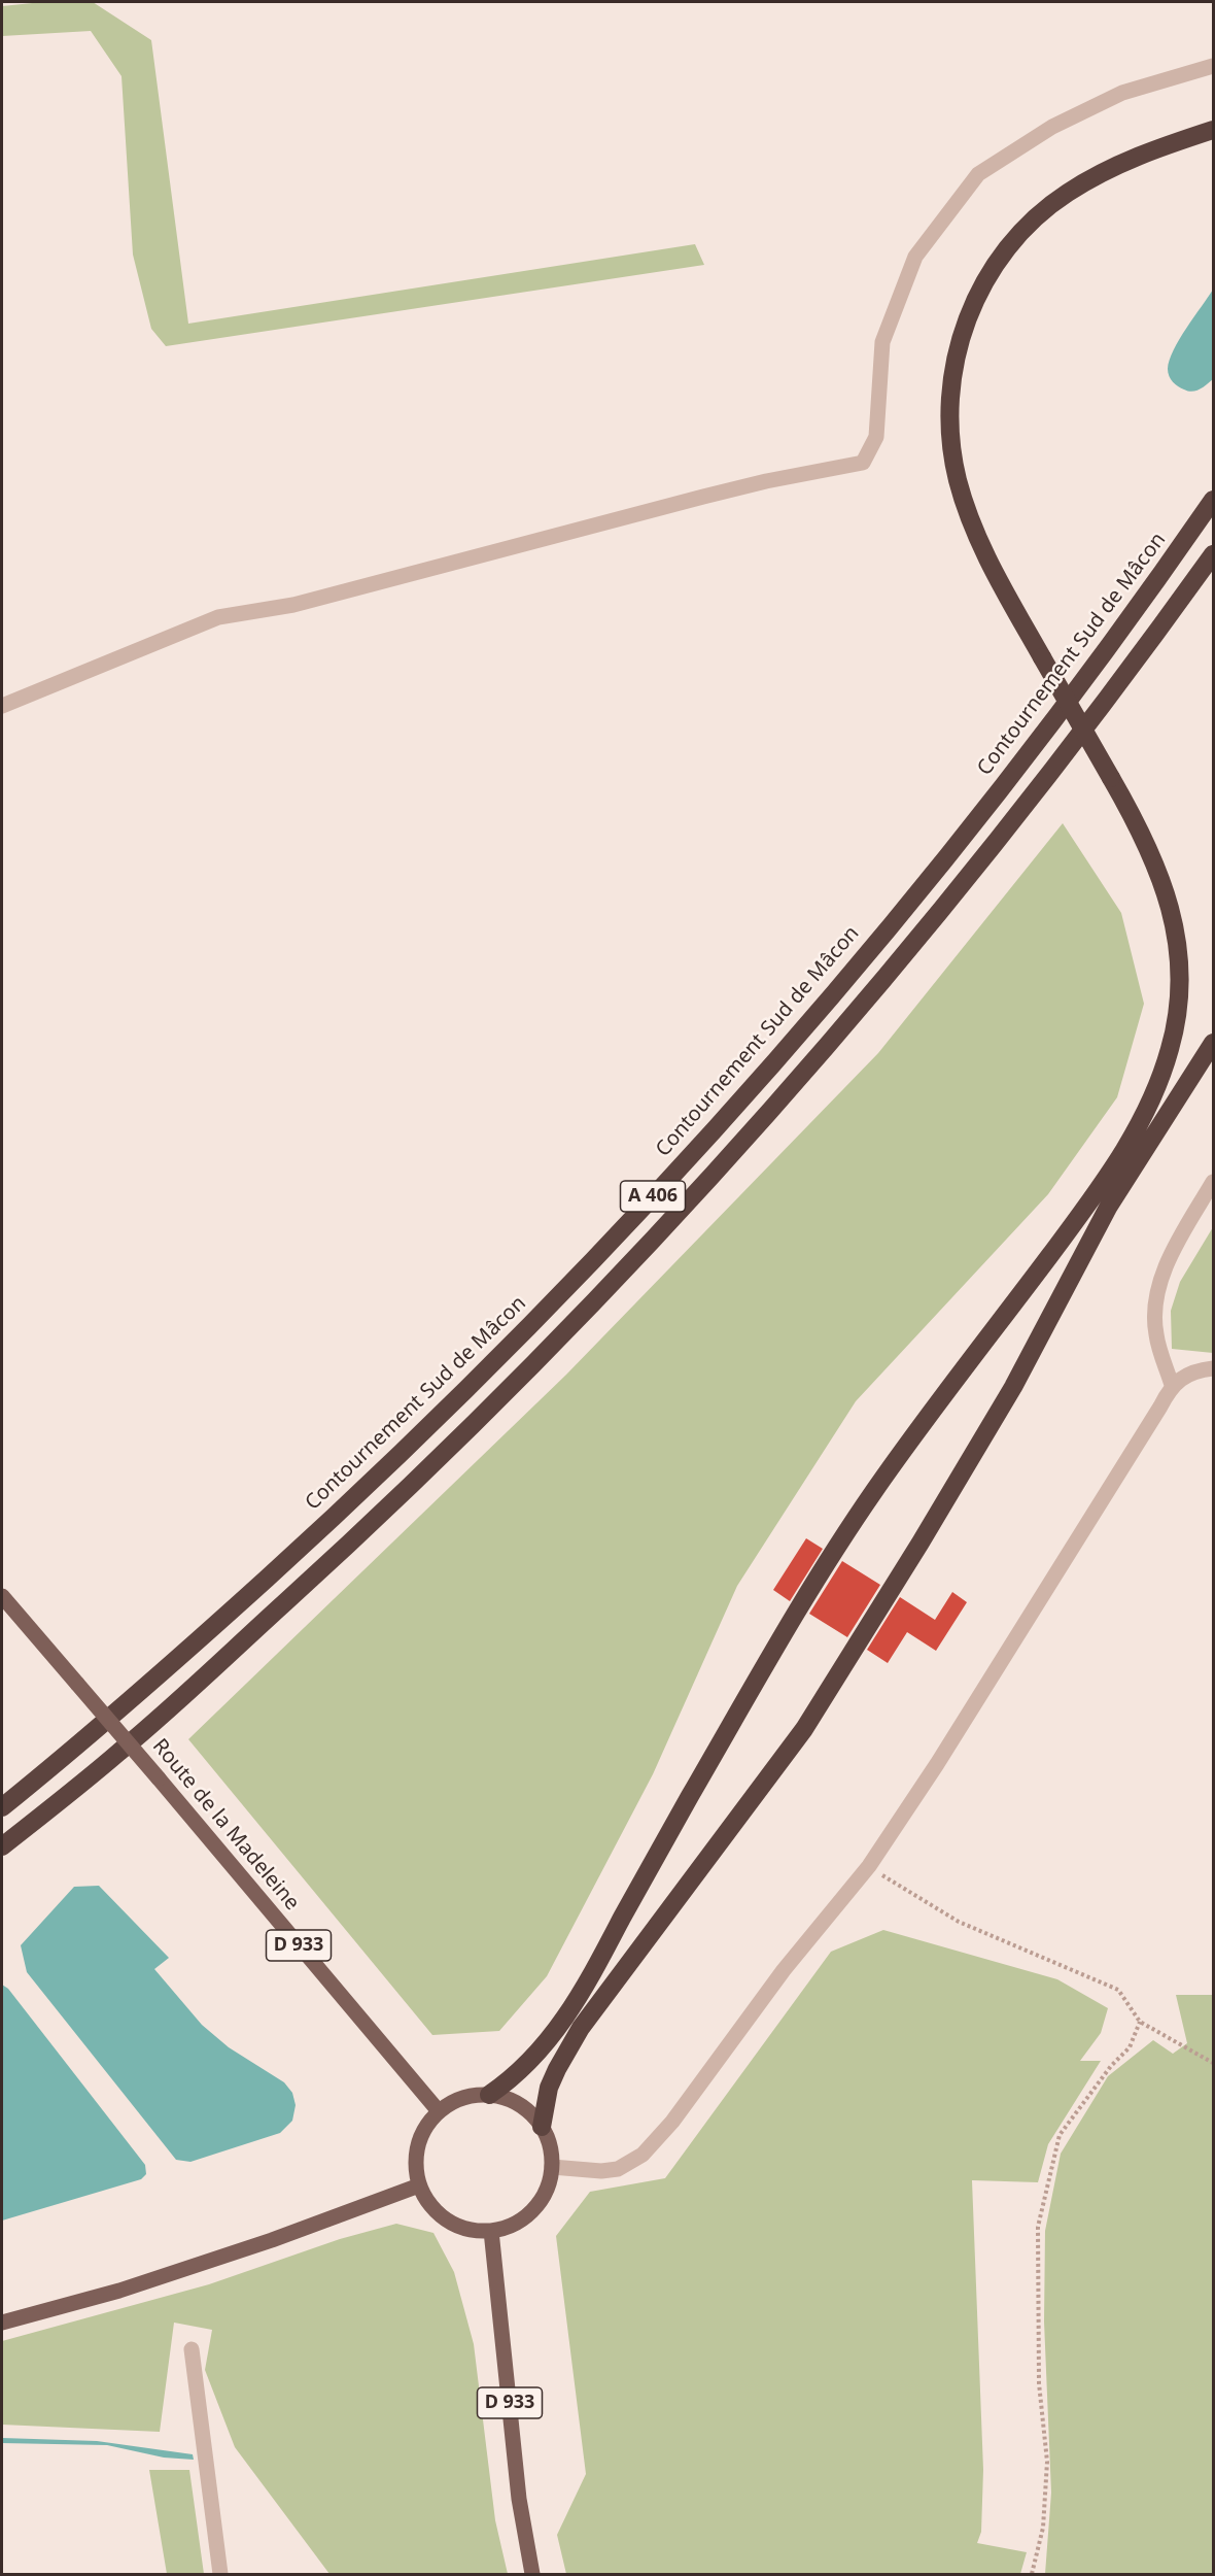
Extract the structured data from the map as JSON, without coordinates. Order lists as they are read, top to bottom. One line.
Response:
{"streets":{"highway":["Contournement Sud de Mâcon","A 406"],"main road":["Route de la Madeleine","D 933"]},"crossings":[["Route de la Madeleine","D 933"]]}
